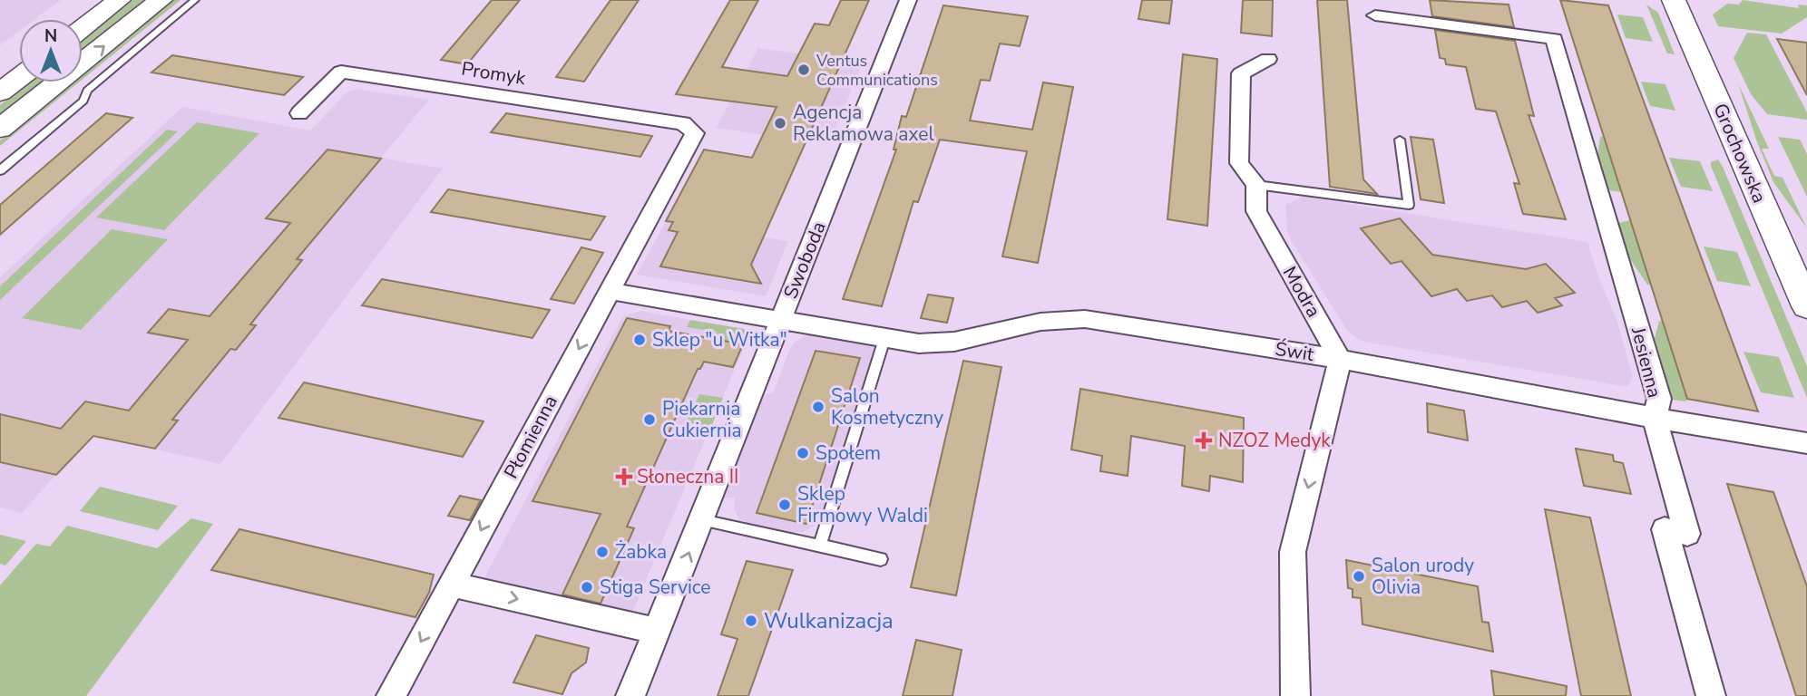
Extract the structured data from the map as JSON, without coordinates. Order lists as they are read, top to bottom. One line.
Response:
{"streets":{"street":["Promyk","Grochowska","Swoboda","Modra","Świt","Jesienna","Płomienna"]},"crossings":[["Promyk","Płomienna"],["Swoboda","Świt"],["Modra","Świt"],["Świt","Jesienna"]],"one_way":["Płomienna"],"places":{"other":["Ventus Communications","Agencja Reklamowa axel","Sklep \"u Witka\"","Salon Kosmetyczny","Piekarnia Cukiernia","Społem","Sklep Firmowy Waldi","Żabka","Salon urody Olivia","Stiga Service","Wulkanizacja"],"health":["NZOZ Medyk","Słoneczna II"]},"north":"top"}
